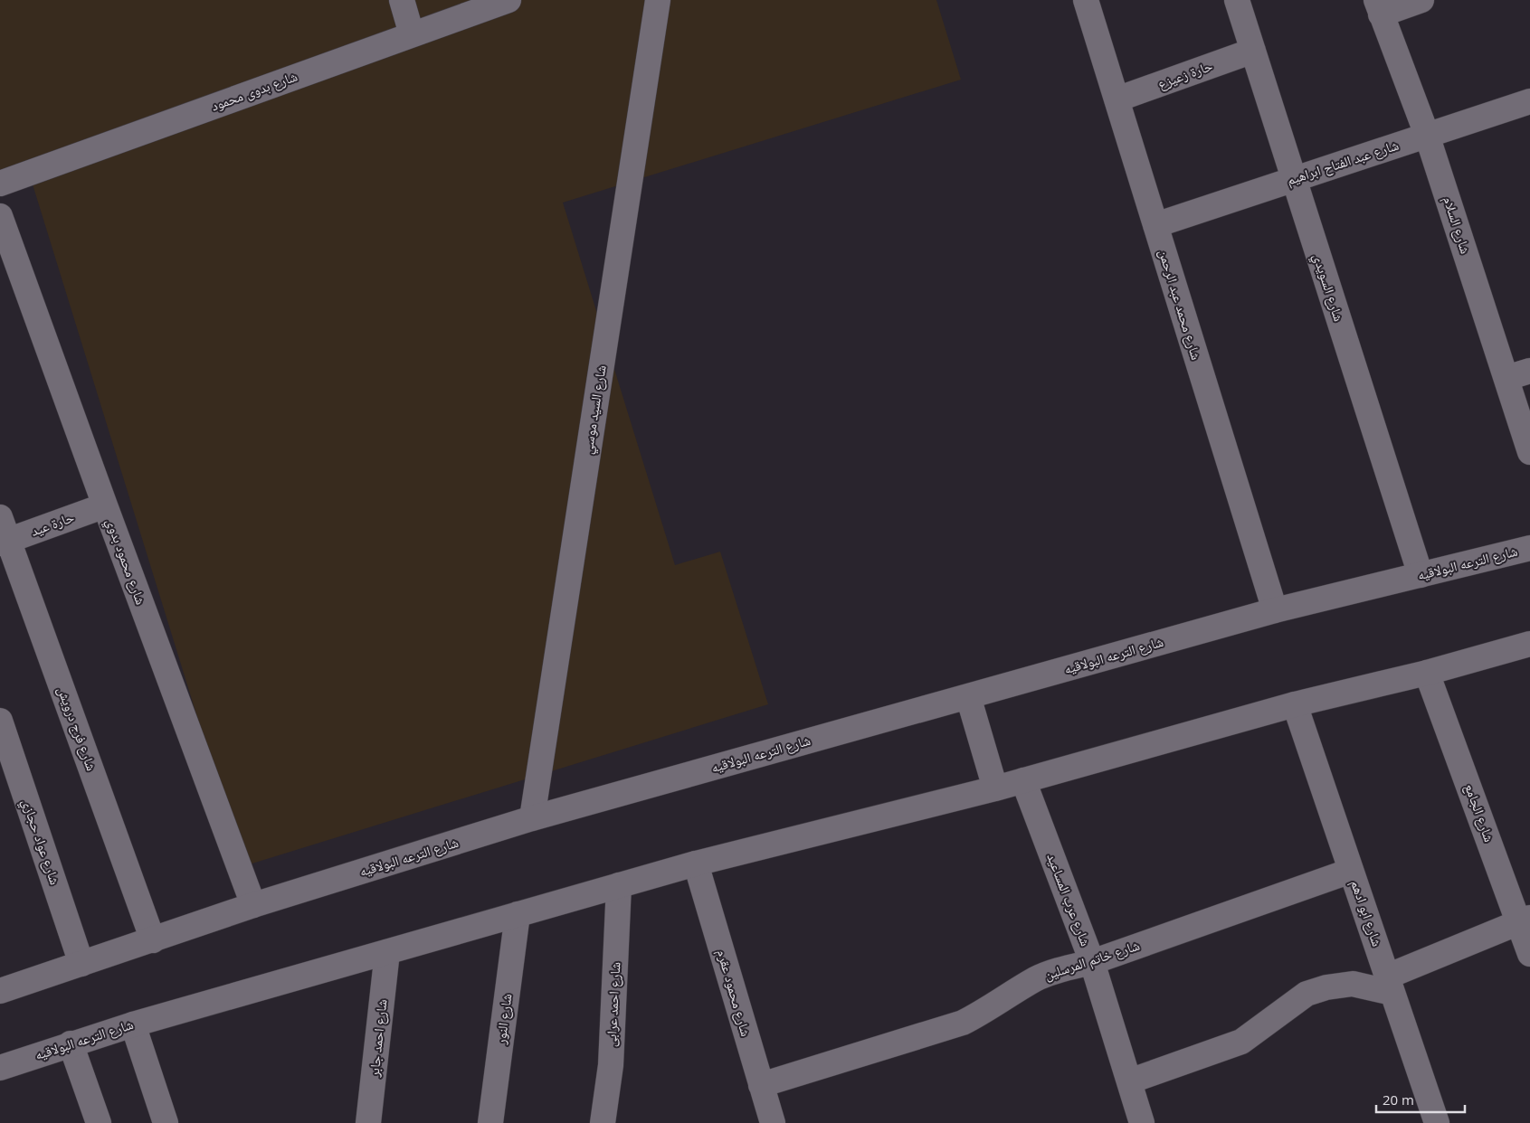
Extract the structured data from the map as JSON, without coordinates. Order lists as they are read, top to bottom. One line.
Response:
{"streets":{"street":["حارة زعيزع","شارع بدوى محمود","شارع عبد الفتاح ابراهيم","شارع السلام","شارع السويدي","شارع محمد عبد الرحمن","شارع السيد موسي","حارة عيد","شارع محمود بدوي","شارع الترعه البولاقيه","شارع فرج درويش","شارع الجامع","شارع عواد حجازي","شارع عرب المساعيد","شارع ابو ادهم","شارع خاتم المرسلين","شارع محمود عقرم","شارع احمد عرابى","شارع النور","شارع احمد جابر"]},"crossings":[["حارة زعيزع","شارع السويدي"],["حارة زعيزع","شارع محمد عبد الرحمن"],["شارع عبد الفتاح ابراهيم","شارع السلام"],["شارع عبد الفتاح ابراهيم","شارع السويدي"],["شارع عبد الفتاح ابراهيم","شارع محمد عبد الرحمن"],["شارع السويدي","شارع الترعه البولاقيه"],["شارع محمد عبد الرحمن","شارع الترعه البولاقيه"],["شارع السيد موسي","شارع الترعه البولاقيه"],["حارة عيد","شارع محمود بدوي"],["حارة عيد","شارع فرج درويش"],["شارع محمود بدوي","شارع الترعه البولاقيه"],["شارع الترعه البولاقيه","شارع فرج درويش"],["شارع الترعه البولاقيه","شارع الجامع"],["شارع الترعه البولاقيه","شارع عواد حجازي"],["شارع الترعه البولاقيه","شارع عرب المساعيد"],["شارع الترعه البولاقيه","شارع ابو ادهم"],["شارع الترعه البولاقيه","شارع محمود عقرم"],["شارع الترعه البولاقيه","شارع احمد عرابى"],["شارع الترعه البولاقيه","شارع النور"],["شارع الترعه البولاقيه","شارع احمد جابر"],["شارع عرب المساعيد","شارع خاتم المرسلين"],["شارع ابو ادهم","شارع خاتم المرسلين"],["شارع خاتم المرسلين","شارع محمود عقرم"]],"scale_bar":"20 m"}
